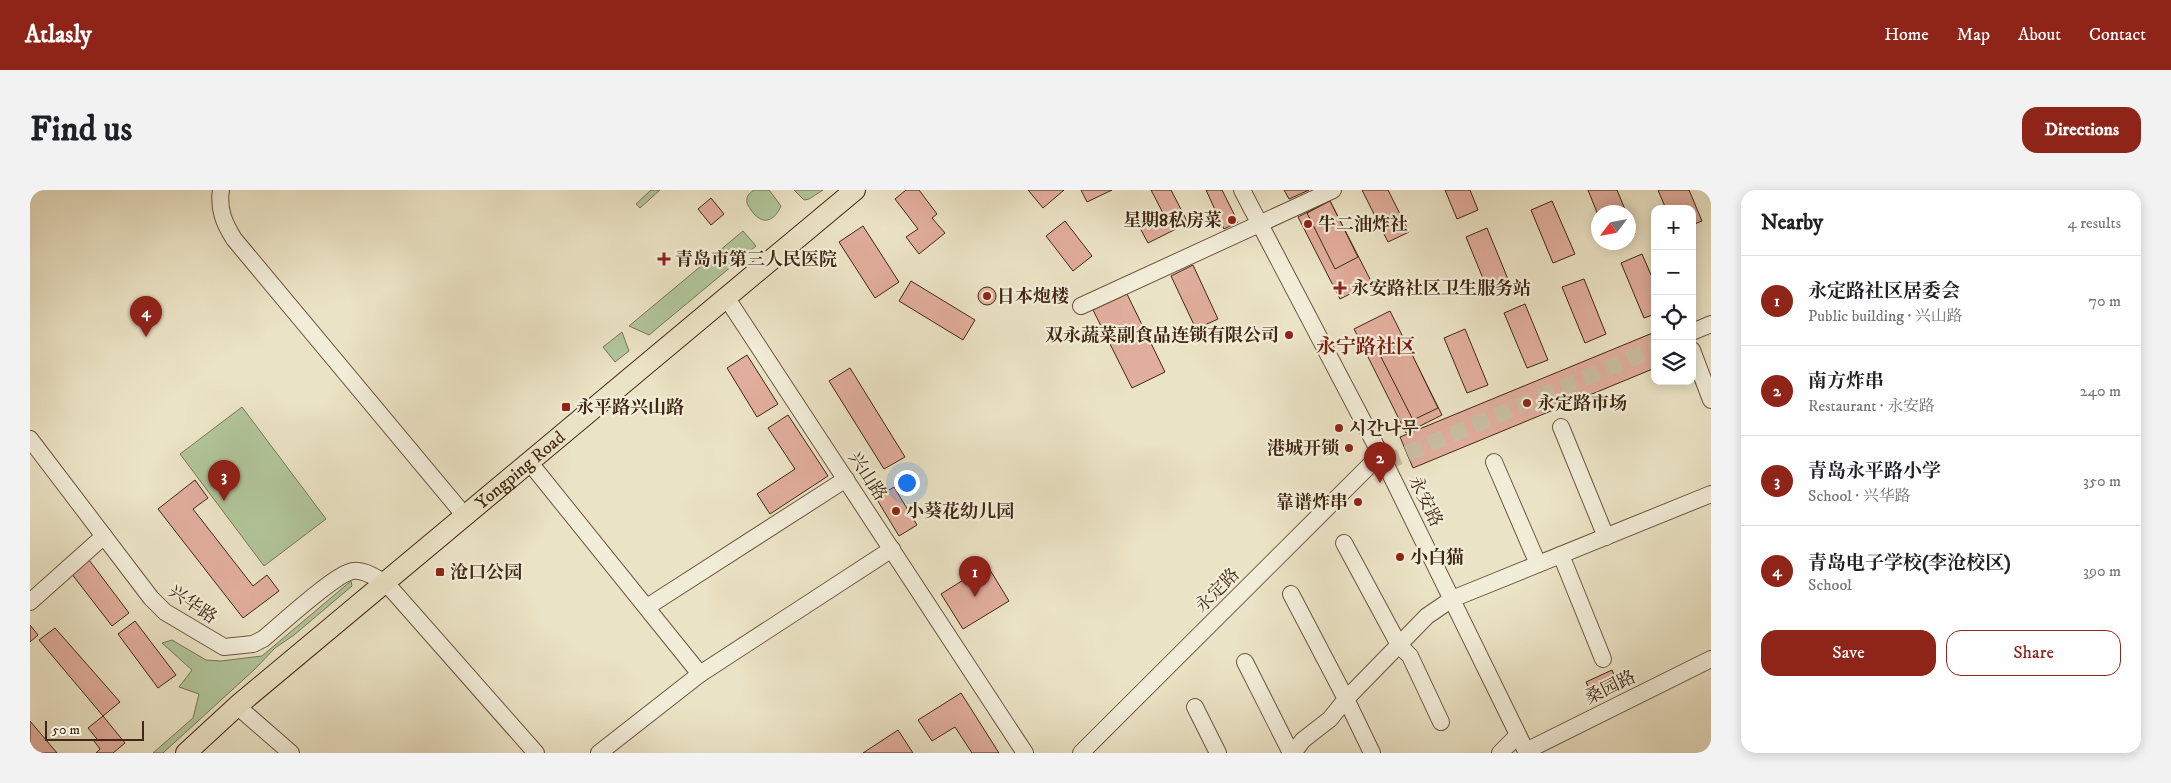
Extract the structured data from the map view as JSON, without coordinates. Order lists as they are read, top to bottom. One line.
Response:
{"streets":{"main road":["Yongping Road"],"street":["兴山路","永安路","永定路","兴华路","桑园路"]},"crossings":[["Yongping Road","兴山路"],["Yongping Road","兴华路"],["永安路","永定路"],["永安路","桑园路"]],"districts":["永宁路社区"],"places":{"other":["星期8私房菜","牛二油炸社","日本炮楼","双永蔬菜副食品连锁有限公司","永定路市场","시간나무","港城开锁","靠谱炸串","小葵花幼儿园","小白猫"],"health":["青岛市第三人民医院","永安路社区卫生服务站"],"transit":["永平路兴山路","沧口公园"]},"scale_bar":"50 m","north":"bottom left","page":{"header":"Atlasly","nav":["Home","Map","About","Contact"],"buttons":["Directions",["Save","Share"]],"title":"Find us","heading":["Nearby","4 results"],"map_buttons":["+","−"],"list":[{"mark":"1","name":"永定路社区居委会","note":"Public building · 兴山路","value":"70 m"},{"mark":"2","name":"南方炸串","note":"Restaurant · 永安路","value":"240 m"},{"mark":"3","name":"青岛永平路小学","note":"School · 兴华路","value":"350 m"},{"mark":"4","name":"青岛电子学校(李沧校区)","note":"School","value":"390 m"}],"pins":["4","2","3","1"],"scale":"50 m"}}
